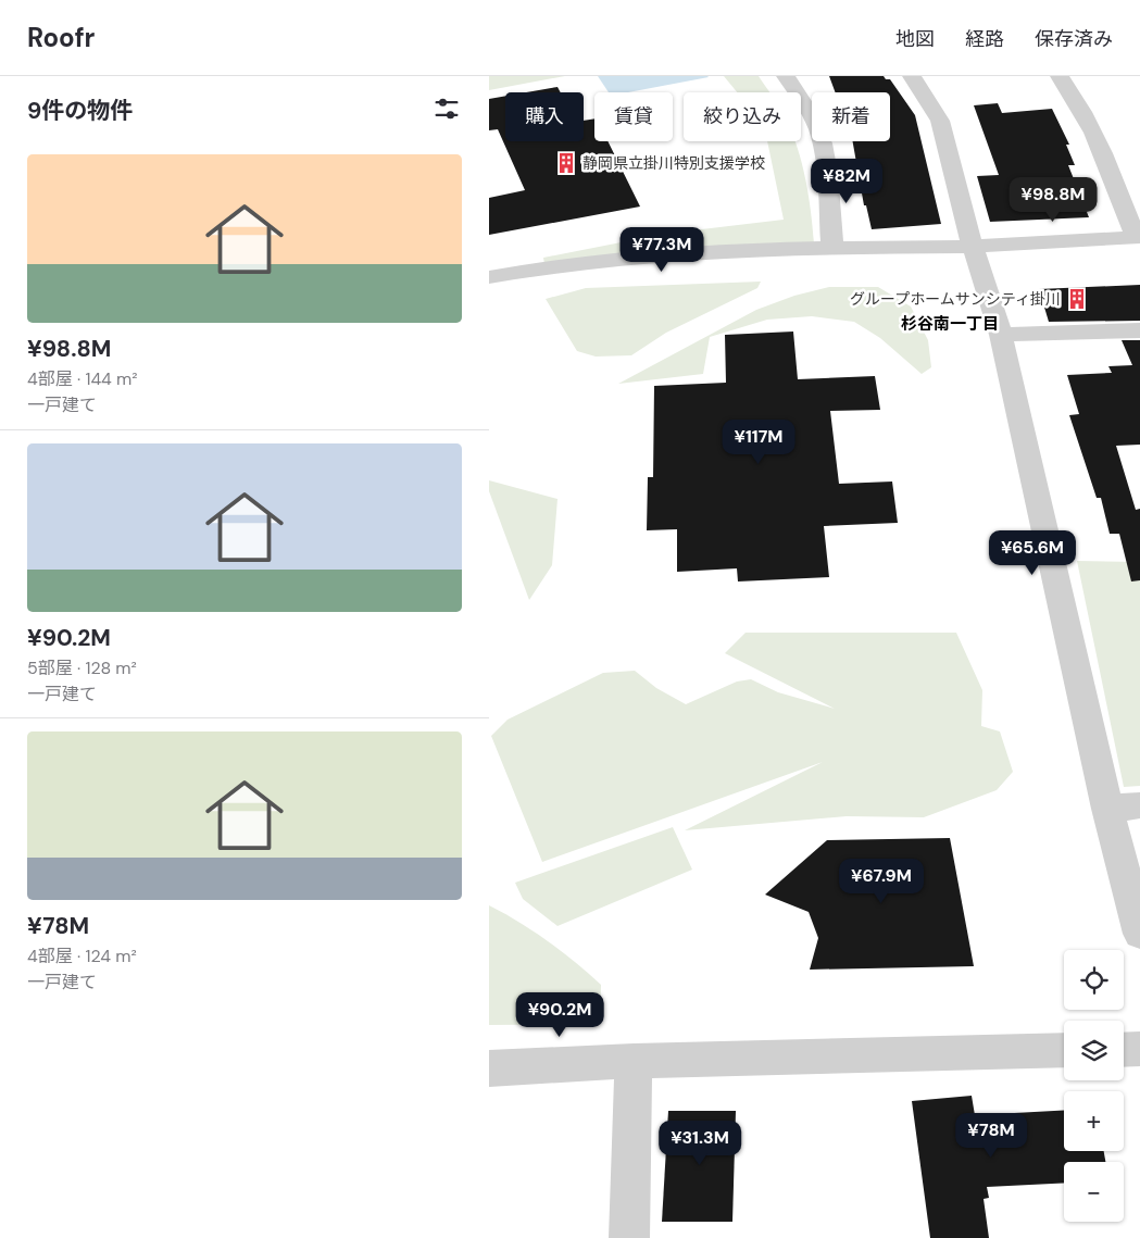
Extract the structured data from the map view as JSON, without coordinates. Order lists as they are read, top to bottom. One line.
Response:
{"districts":["杉谷南一丁目"],"places":{"building":["静岡県立掛川特別支援学校","グループホームサンシティ掛川"]},"page":{"header":"Roofr","nav":["地図","経路","保存済み"],"heading":"9件の物件","chip":["購入","賃貸","絞り込み","新着"],"list":[{"name":"¥98.8M","note":"4部屋 · 144 m² · 一戸建て"},{"name":"¥90.2M","note":"5部屋 · 128 m² · 一戸建て"},{"name":"¥78M","note":"4部屋 · 124 m² · 一戸建て"}],"price":["¥82M","¥98.8M","¥77.3M","¥117M","¥65.6M","¥67.9M","¥90.2M","¥78M","¥31.3M"],"map_buttons":["+","−"]}}
